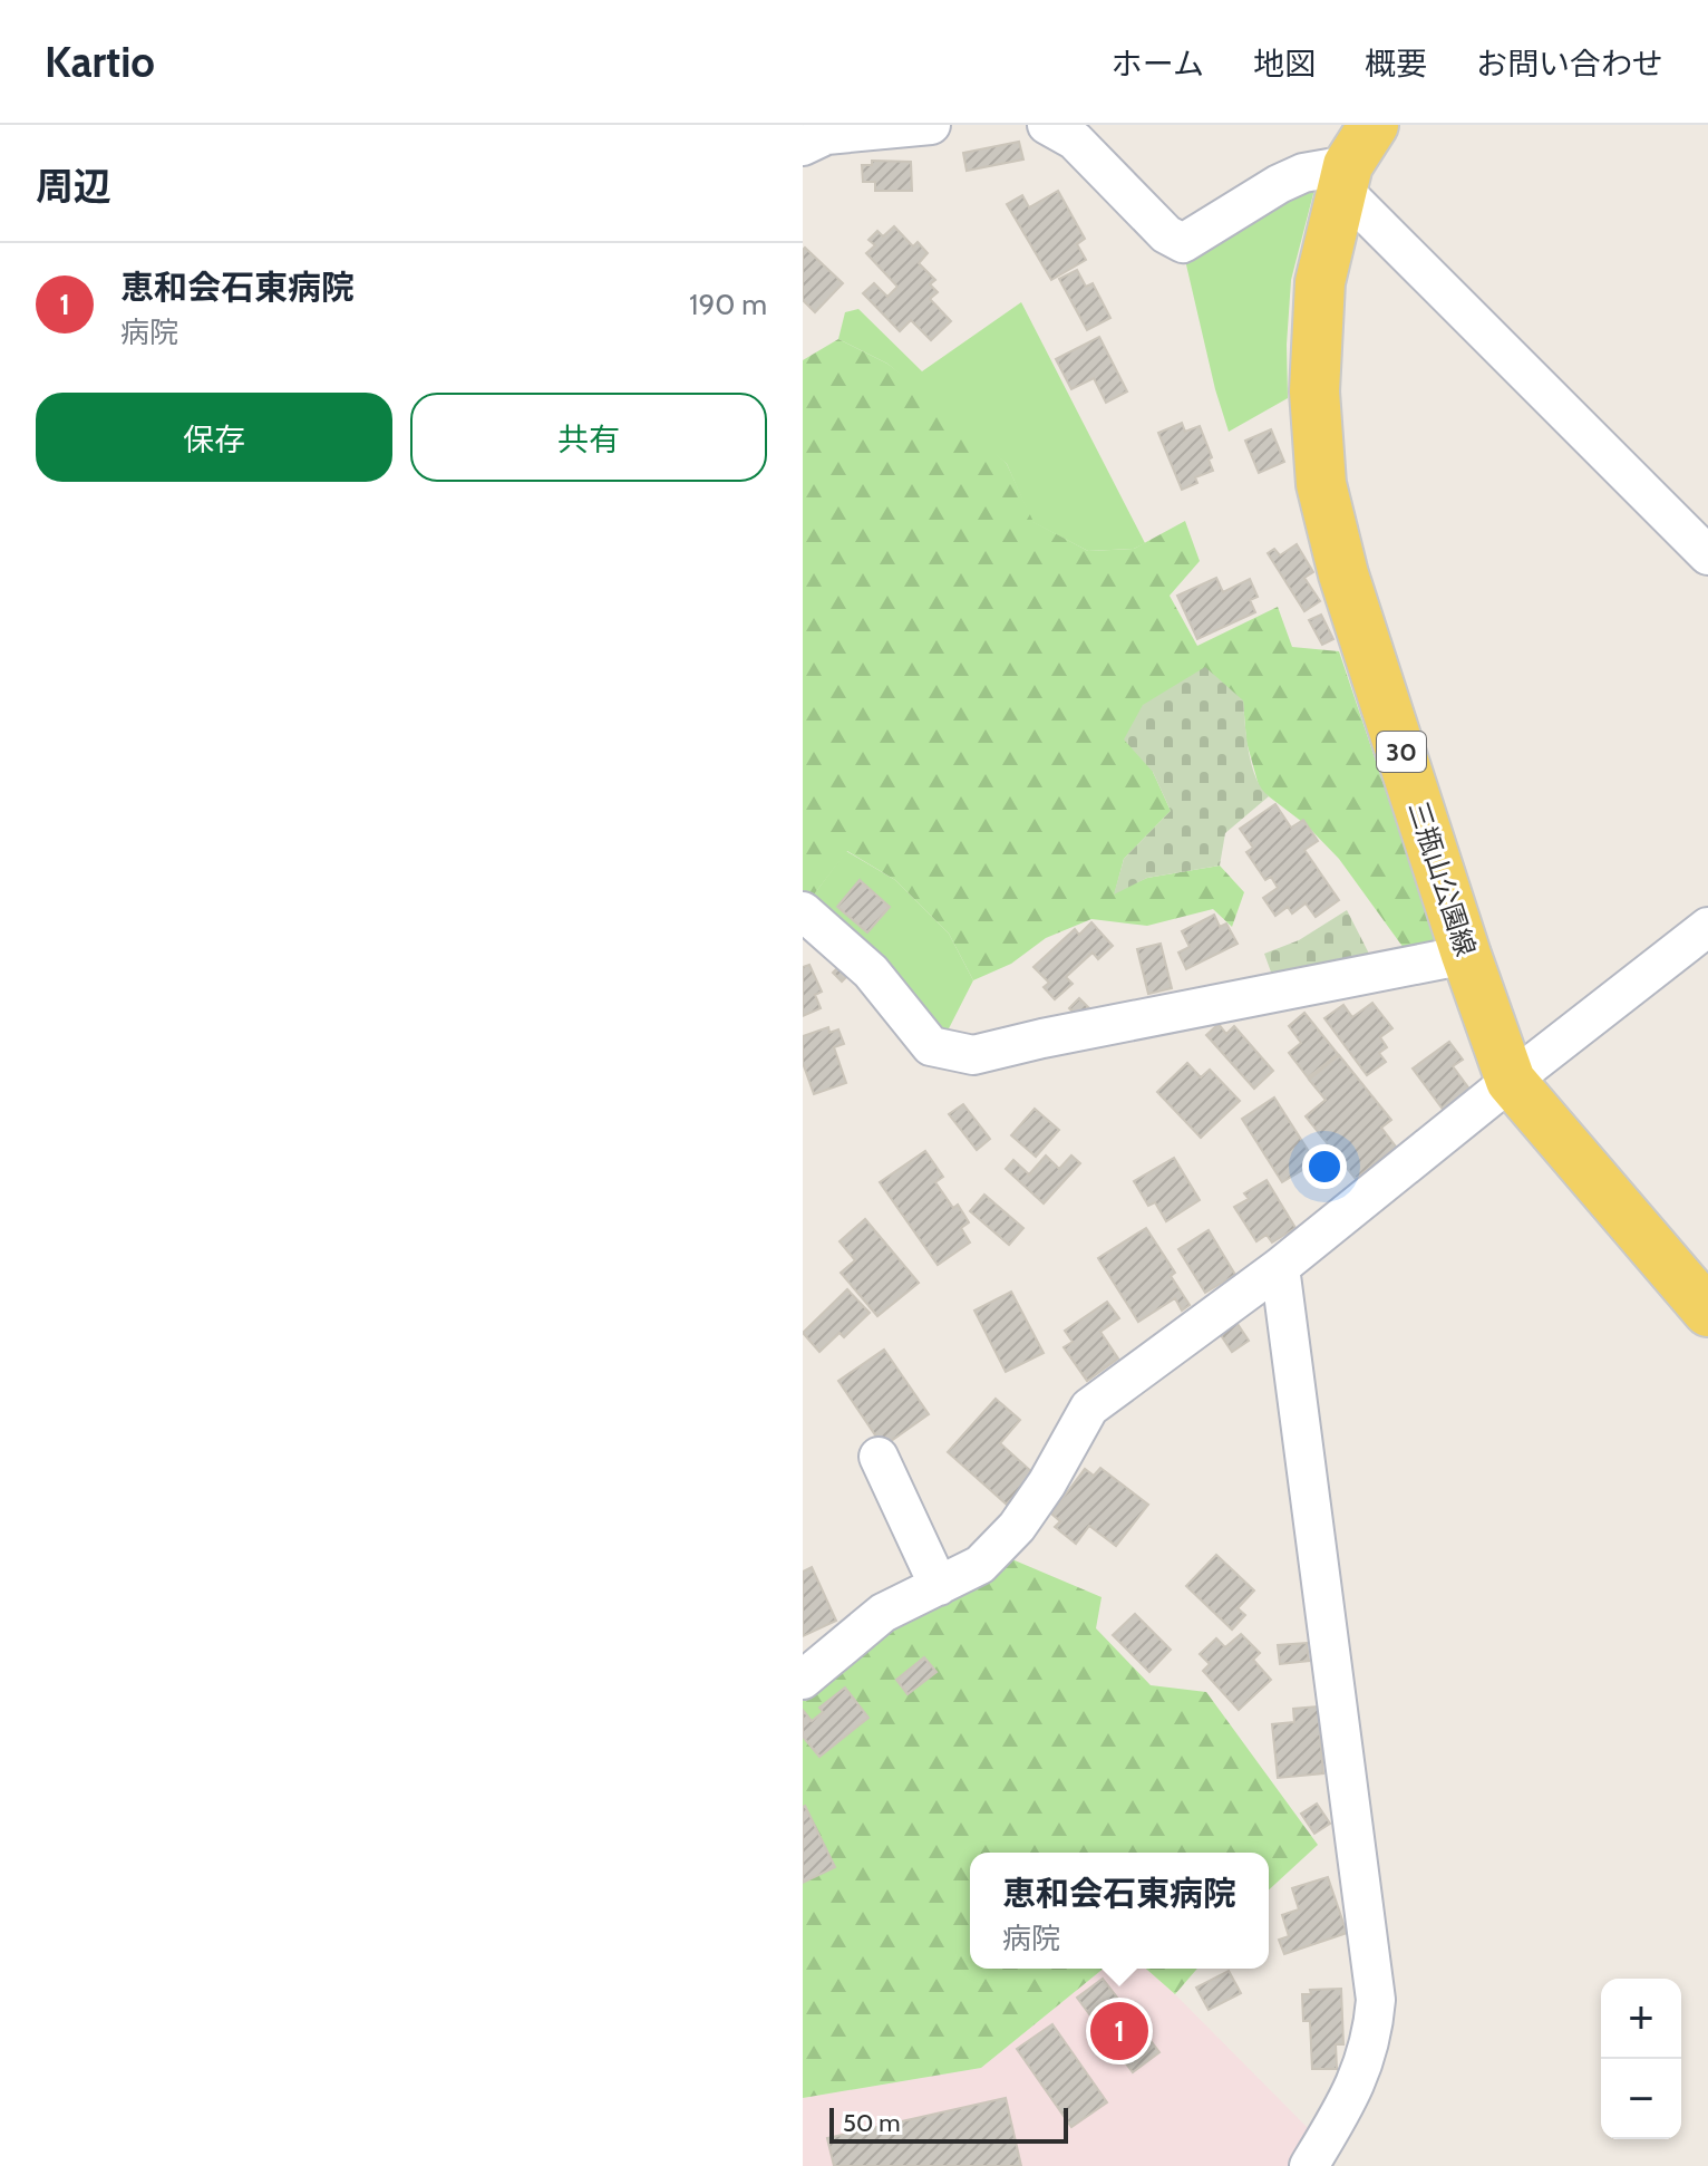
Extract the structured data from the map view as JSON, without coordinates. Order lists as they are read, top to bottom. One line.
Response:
{"streets":{"main road":["30","三瓶山公園線"]},"scale_bar":"50 m","page":{"header":"Kartio","nav":["ホーム","地図","概要","お問い合わせ"],"heading":"周辺","list":[{"mark":"1","name":"恵和会石東病院","note":"病院","value":"190 m"}],"buttons":["保存","共有"],"popup":["恵和会石東病院","病院"],"map_buttons":["+","−"],"pins":"1","scale":"50 m"}}
